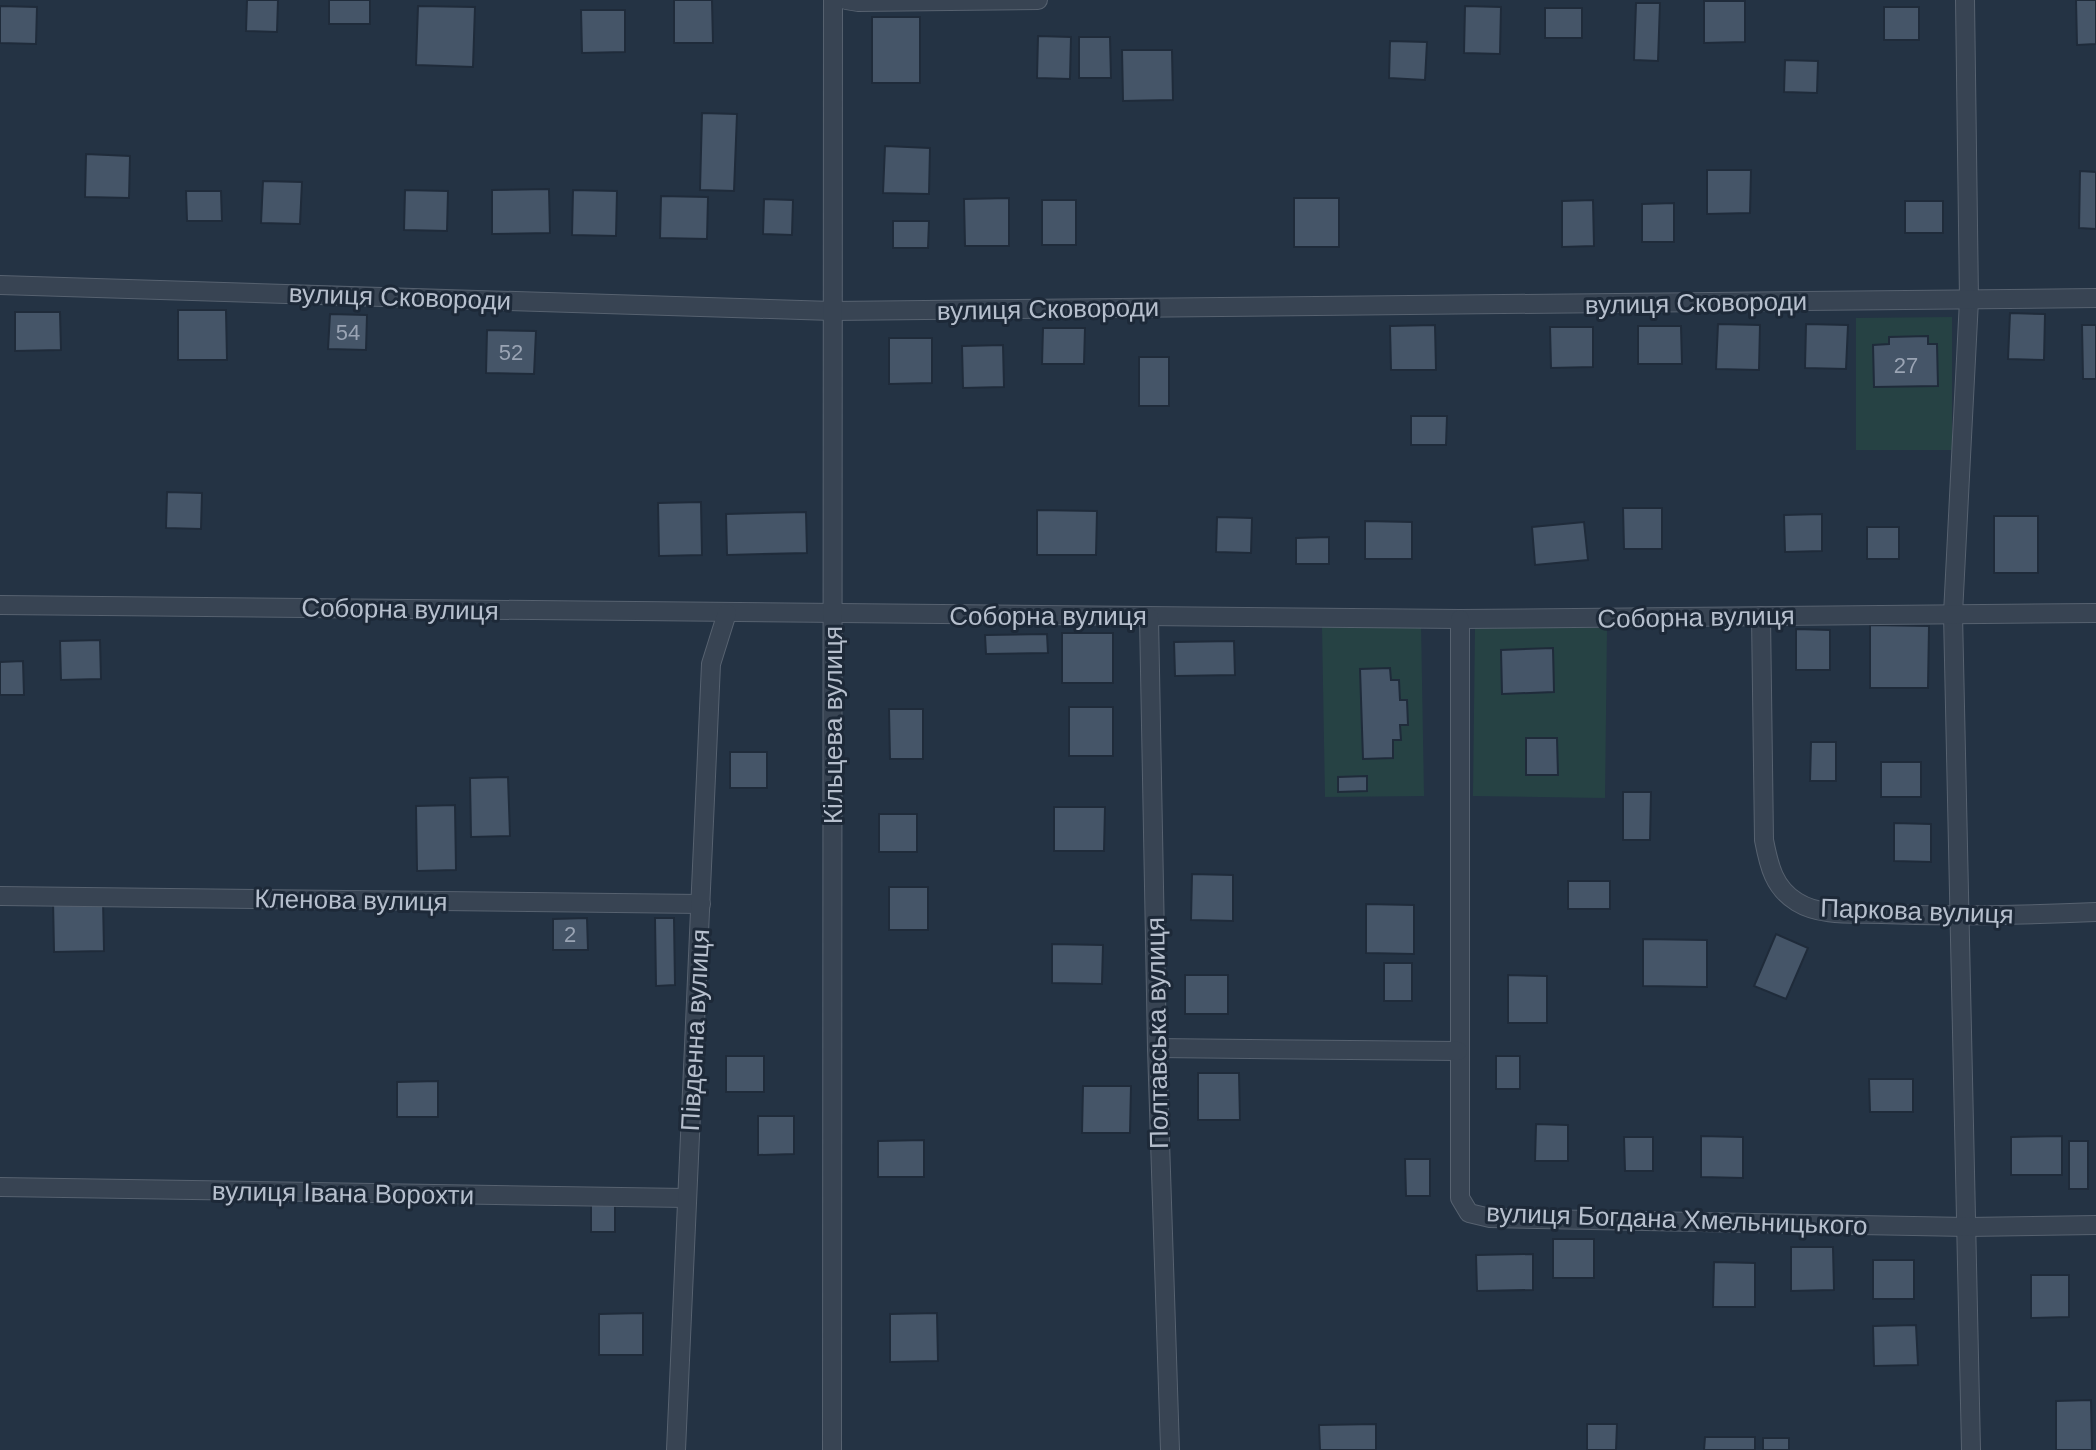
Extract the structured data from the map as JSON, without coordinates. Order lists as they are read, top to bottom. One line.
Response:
{"streets":{"street":["вулиця Сковороди","Соборна вулиця","Кільцева вулиця","Кленова вулиця","Паркова вулиця","Південна вулиця","Полтавська вулиця","вулиця Івана Ворохти","вулиця Богдана Хмельницького"]},"crossings":[["вулиця Сковороди","Кільцева вулиця"],["Соборна вулиця","Кільцева вулиця"],["Соборна вулиця","Паркова вулиця"],["Соборна вулиця","Південна вулиця"],["Соборна вулиця","Полтавська вулиця"],["Соборна вулиця","вулиця Богдана Хмельницького"],["Кленова вулиця","Південна вулиця"],["Південна вулиця","вулиця Івана Ворохти"]],"house_numbers":["54","52","27","2"]}
